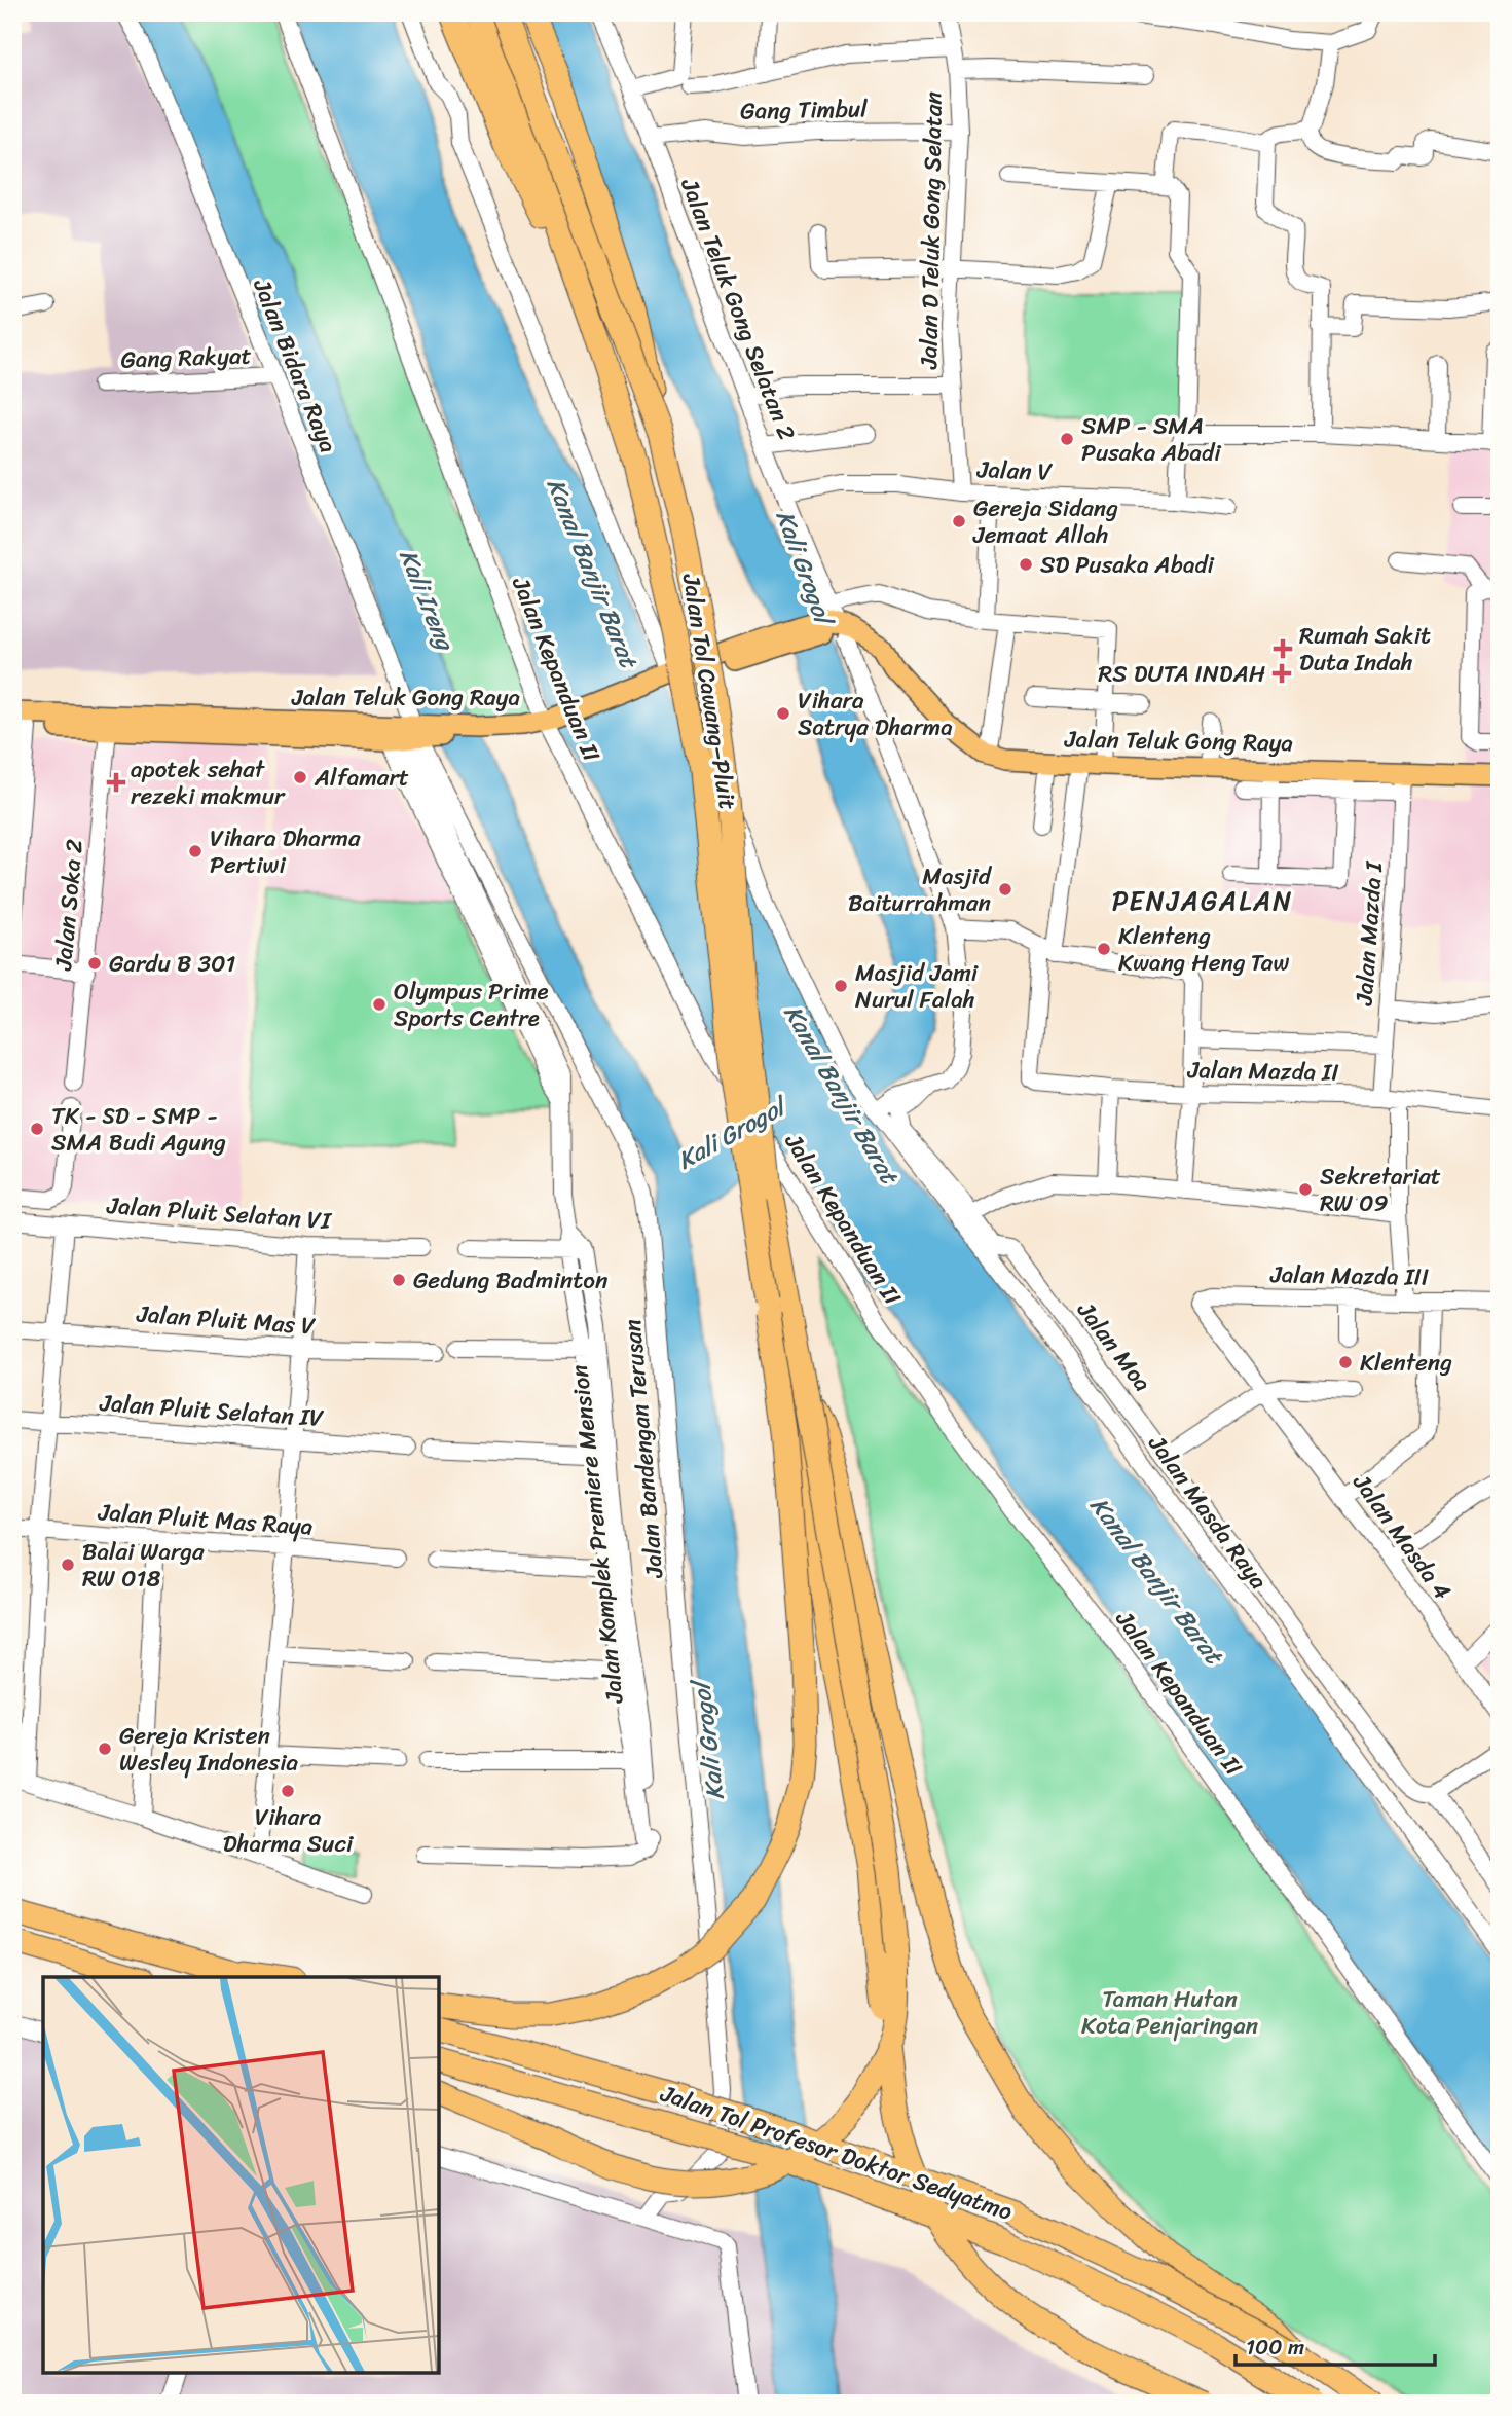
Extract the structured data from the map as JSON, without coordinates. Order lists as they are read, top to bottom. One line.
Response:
{"streets":{"highway":["Jalan Tol Cawang–Pluit","Jalan Tol Profesor Doktor Sedyatmo"],"main road":["Jalan Teluk Gong Raya"],"street":["Gang Timbul","Jalan D Teluk Gong Selatan","Jalan Teluk Gong Selatan 2","Gang Rakyat","Jalan Bidara Raya","Jalan V","Jalan Kepanduan II","Jalan Soka 2","Jalan Mazda I","Jalan Mazda II","Jalan Pluit Selatan VI","Jalan Mazda III","Jalan Pluit Mas V","Jalan Moa","Jalan Pluit Selatan IV","Jalan Bandengan Terusan","Jalan Masda Raya","Jalan Pluit Mas Raya","Jalan Komplek Premiere Mension","Jalan Masda 4"]},"crossings":[["Gang Timbul","Jalan D Teluk Gong Selatan"],["Gang Timbul","Jalan Teluk Gong Selatan 2"],["Jalan D Teluk Gong Selatan","Jalan V"],["Jalan Teluk Gong Selatan 2","Jalan V"],["Jalan Teluk Gong Selatan 2","Jalan Teluk Gong Raya"],["Jalan Teluk Gong Selatan 2","Jalan Moa"],["Gang Rakyat","Jalan Bidara Raya"],["Jalan Bidara Raya","Jalan Teluk Gong Raya"],["Jalan Bidara Raya","Jalan Bandengan Terusan"],["Jalan Bidara Raya","Jalan Komplek Premiere Mension"],["Jalan Kepanduan II","Jalan Teluk Gong Raya"],["Jalan Teluk Gong Raya","Jalan Soka 2"],["Jalan Teluk Gong Raya","Jalan Mazda I"],["Jalan Teluk Gong Raya","Jalan Bandengan Terusan"],["Jalan Teluk Gong Raya","Jalan Masda Raya"],["Jalan Teluk Gong Raya","Jalan Komplek Premiere Mension"],["Jalan Mazda I","Jalan Mazda II"],["Jalan Mazda I","Jalan Mazda III"],["Jalan Mazda III","Jalan Masda 4"],["Jalan Bandengan Terusan","Jalan Komplek Premiere Mension"]],"districts":["PENJAGALAN"],"water":["Kali Grogol","Kanal Banjir Barat","Kali Ireng"],"parks":["Taman Hutan Kota Penjaringan"],"places":{"other":["SMP - SMA Pusaka Abadi","Gereja Sidang Jemaat Allah","SD Pusaka Abadi","Vihara Satrya Dharma","Alfamart","Vihara Dharma Pertiwi","Masjid Baiturrahman","Klenteng Kwang Heng Taw","Gardu B 301","Masjid Jami Nurul Falah","Olympus Prime Sports Centre","TK - SD - SMP - SMA Budi Agung","Sekretariat RW 09","Gedung Badminton","Klenteng","Balai Warga RW 018","Gereja Kristen Wesley Indonesia","Vihara Dharma Suci"],"health":["Rumah Sakit Duta Indah","RS DUTA INDAH","apotek sehat rezeki makmur"]},"scale_bar":"100 m"}
